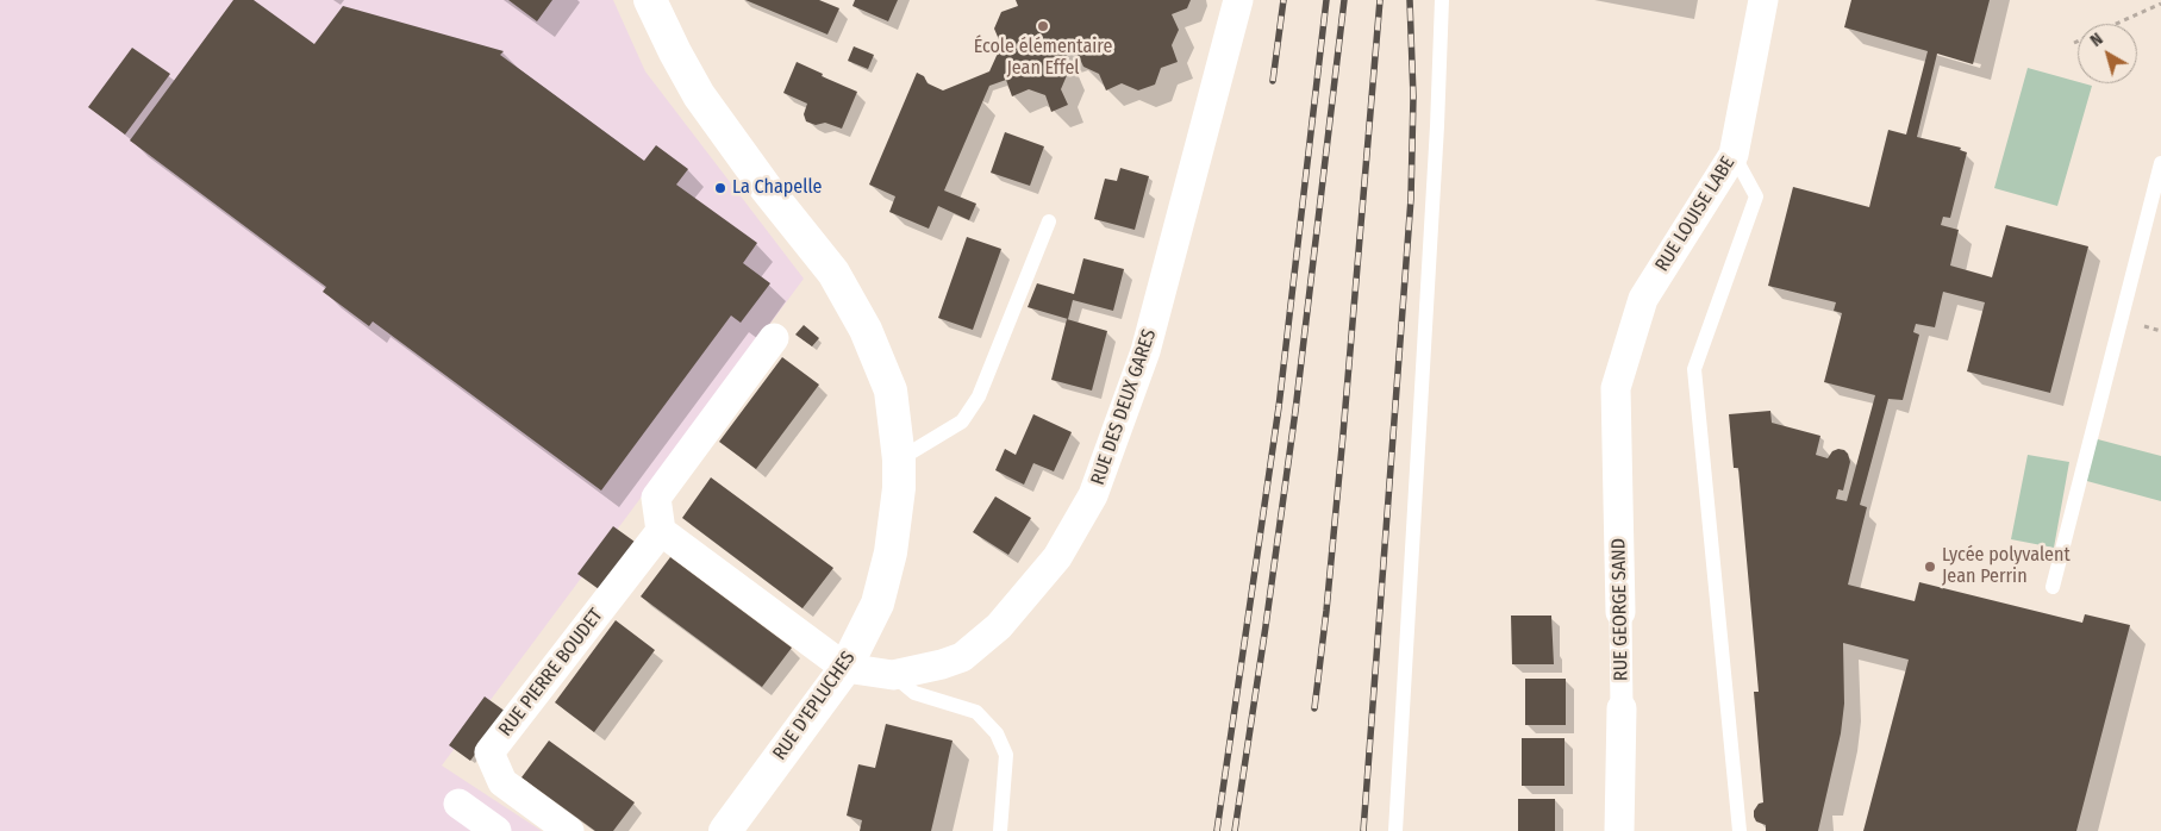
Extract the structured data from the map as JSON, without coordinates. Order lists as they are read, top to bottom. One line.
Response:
{"streets":{"street":["RUE LOUISE LABE","RUE DES DEUX GARES","RUE GEORGE SAND","RUE PIERRE BOUDET","RUE D'EPLUCHES"]},"crossings":[["RUE LOUISE LABE","RUE GEORGE SAND"],["RUE DES DEUX GARES","RUE D'EPLUCHES"]],"places":["École élémentaire Jean Effel","La Chapelle","Lycée polyvalent Jean Perrin"],"north":"top left"}
